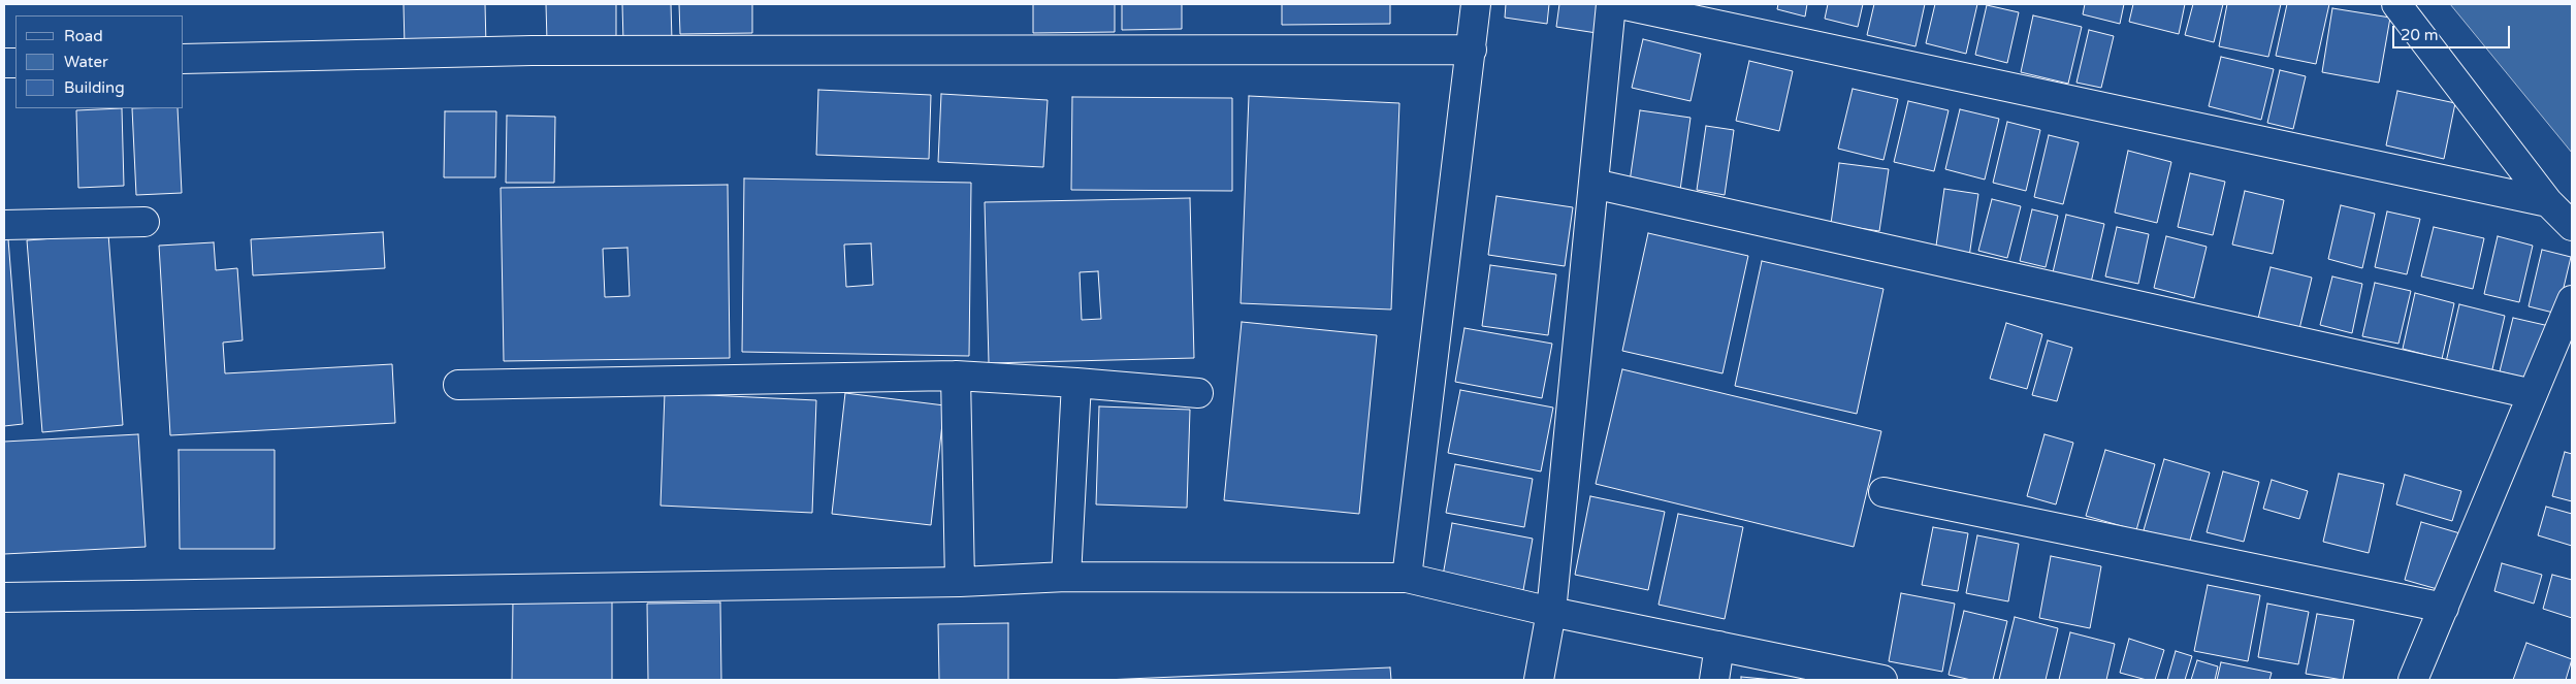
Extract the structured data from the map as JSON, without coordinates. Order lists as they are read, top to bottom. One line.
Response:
{"legend":["Road","Water","Building"],"scale_bar":"20 m"}
